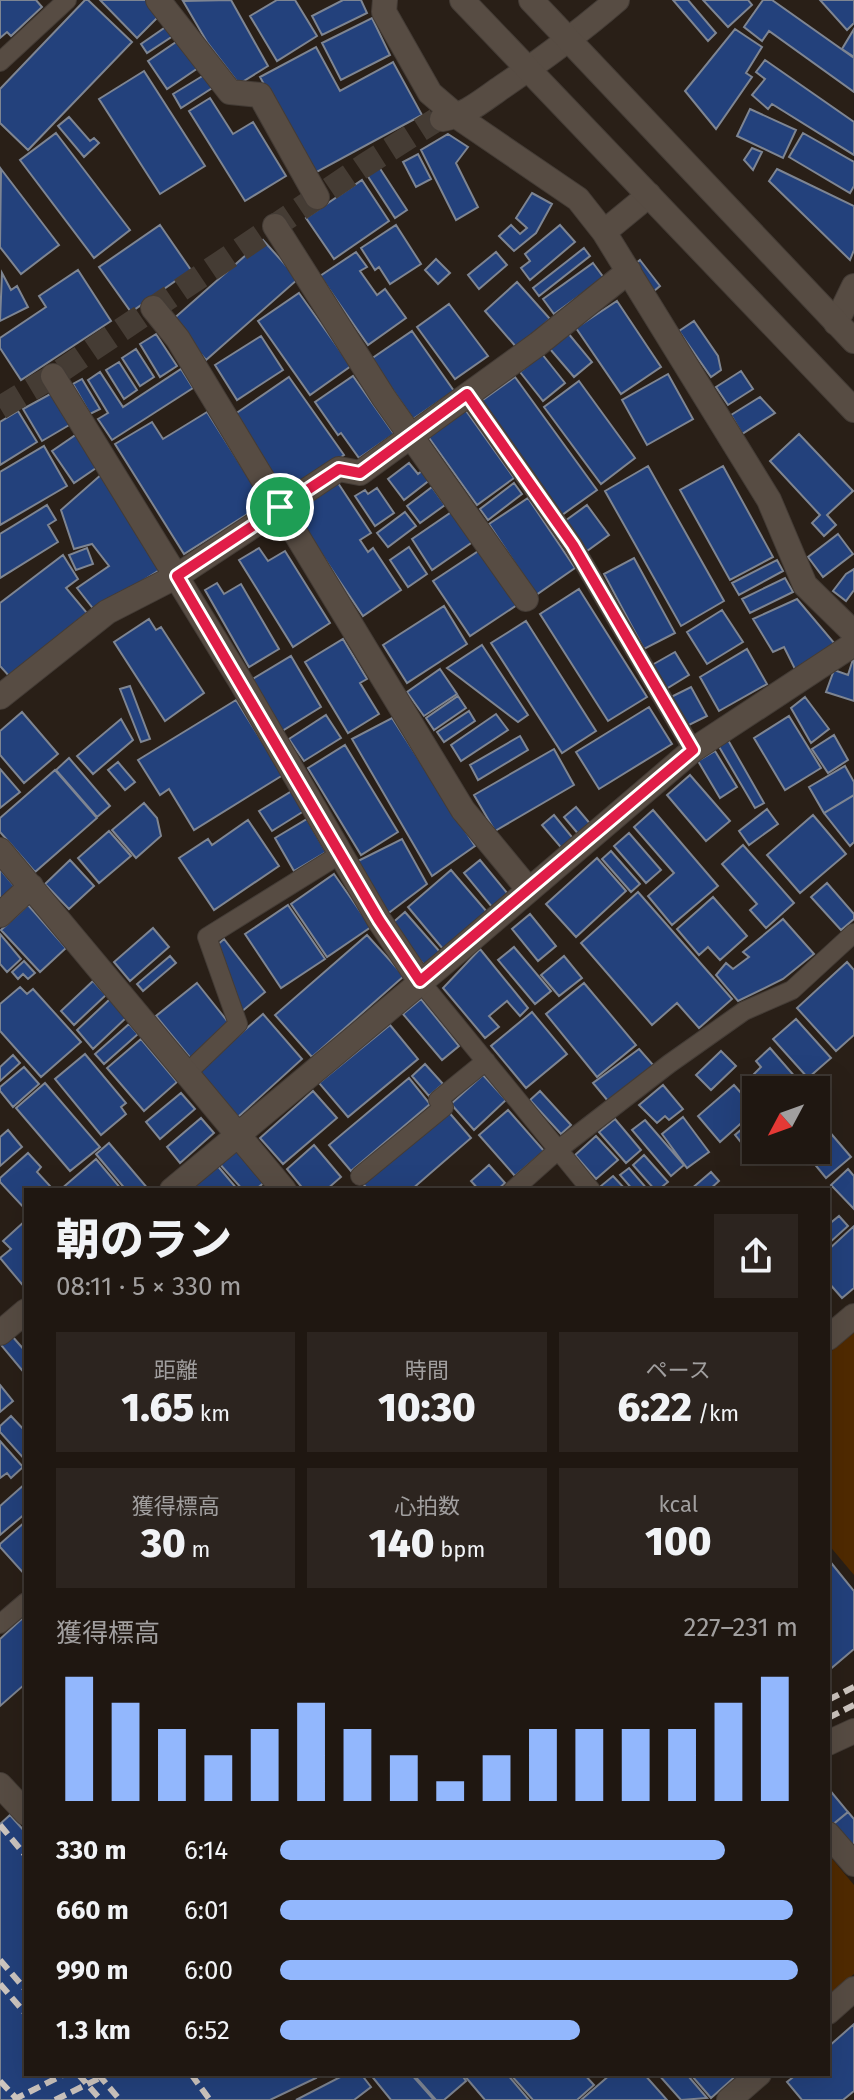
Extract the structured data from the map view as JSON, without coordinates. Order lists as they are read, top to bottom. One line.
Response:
{"north":"bottom left","page":{"heading":["朝のラン","08:11 · 5 × 330 m"],"stats":[["距離","1.65 km"],["時間","10:30"],["ペース","6:22 /km"],["獲得標高","30 m"],["心拍数","140 bpm"],["kcal","100"]],"chart":["獲得標高","227–231 m"],"list":[{"name":"330 m","note":"6:14"},{"name":"660 m","note":"6:01"},{"name":"990 m","note":"6:00"},{"name":"1.3 km","note":"6:52"}]}}
